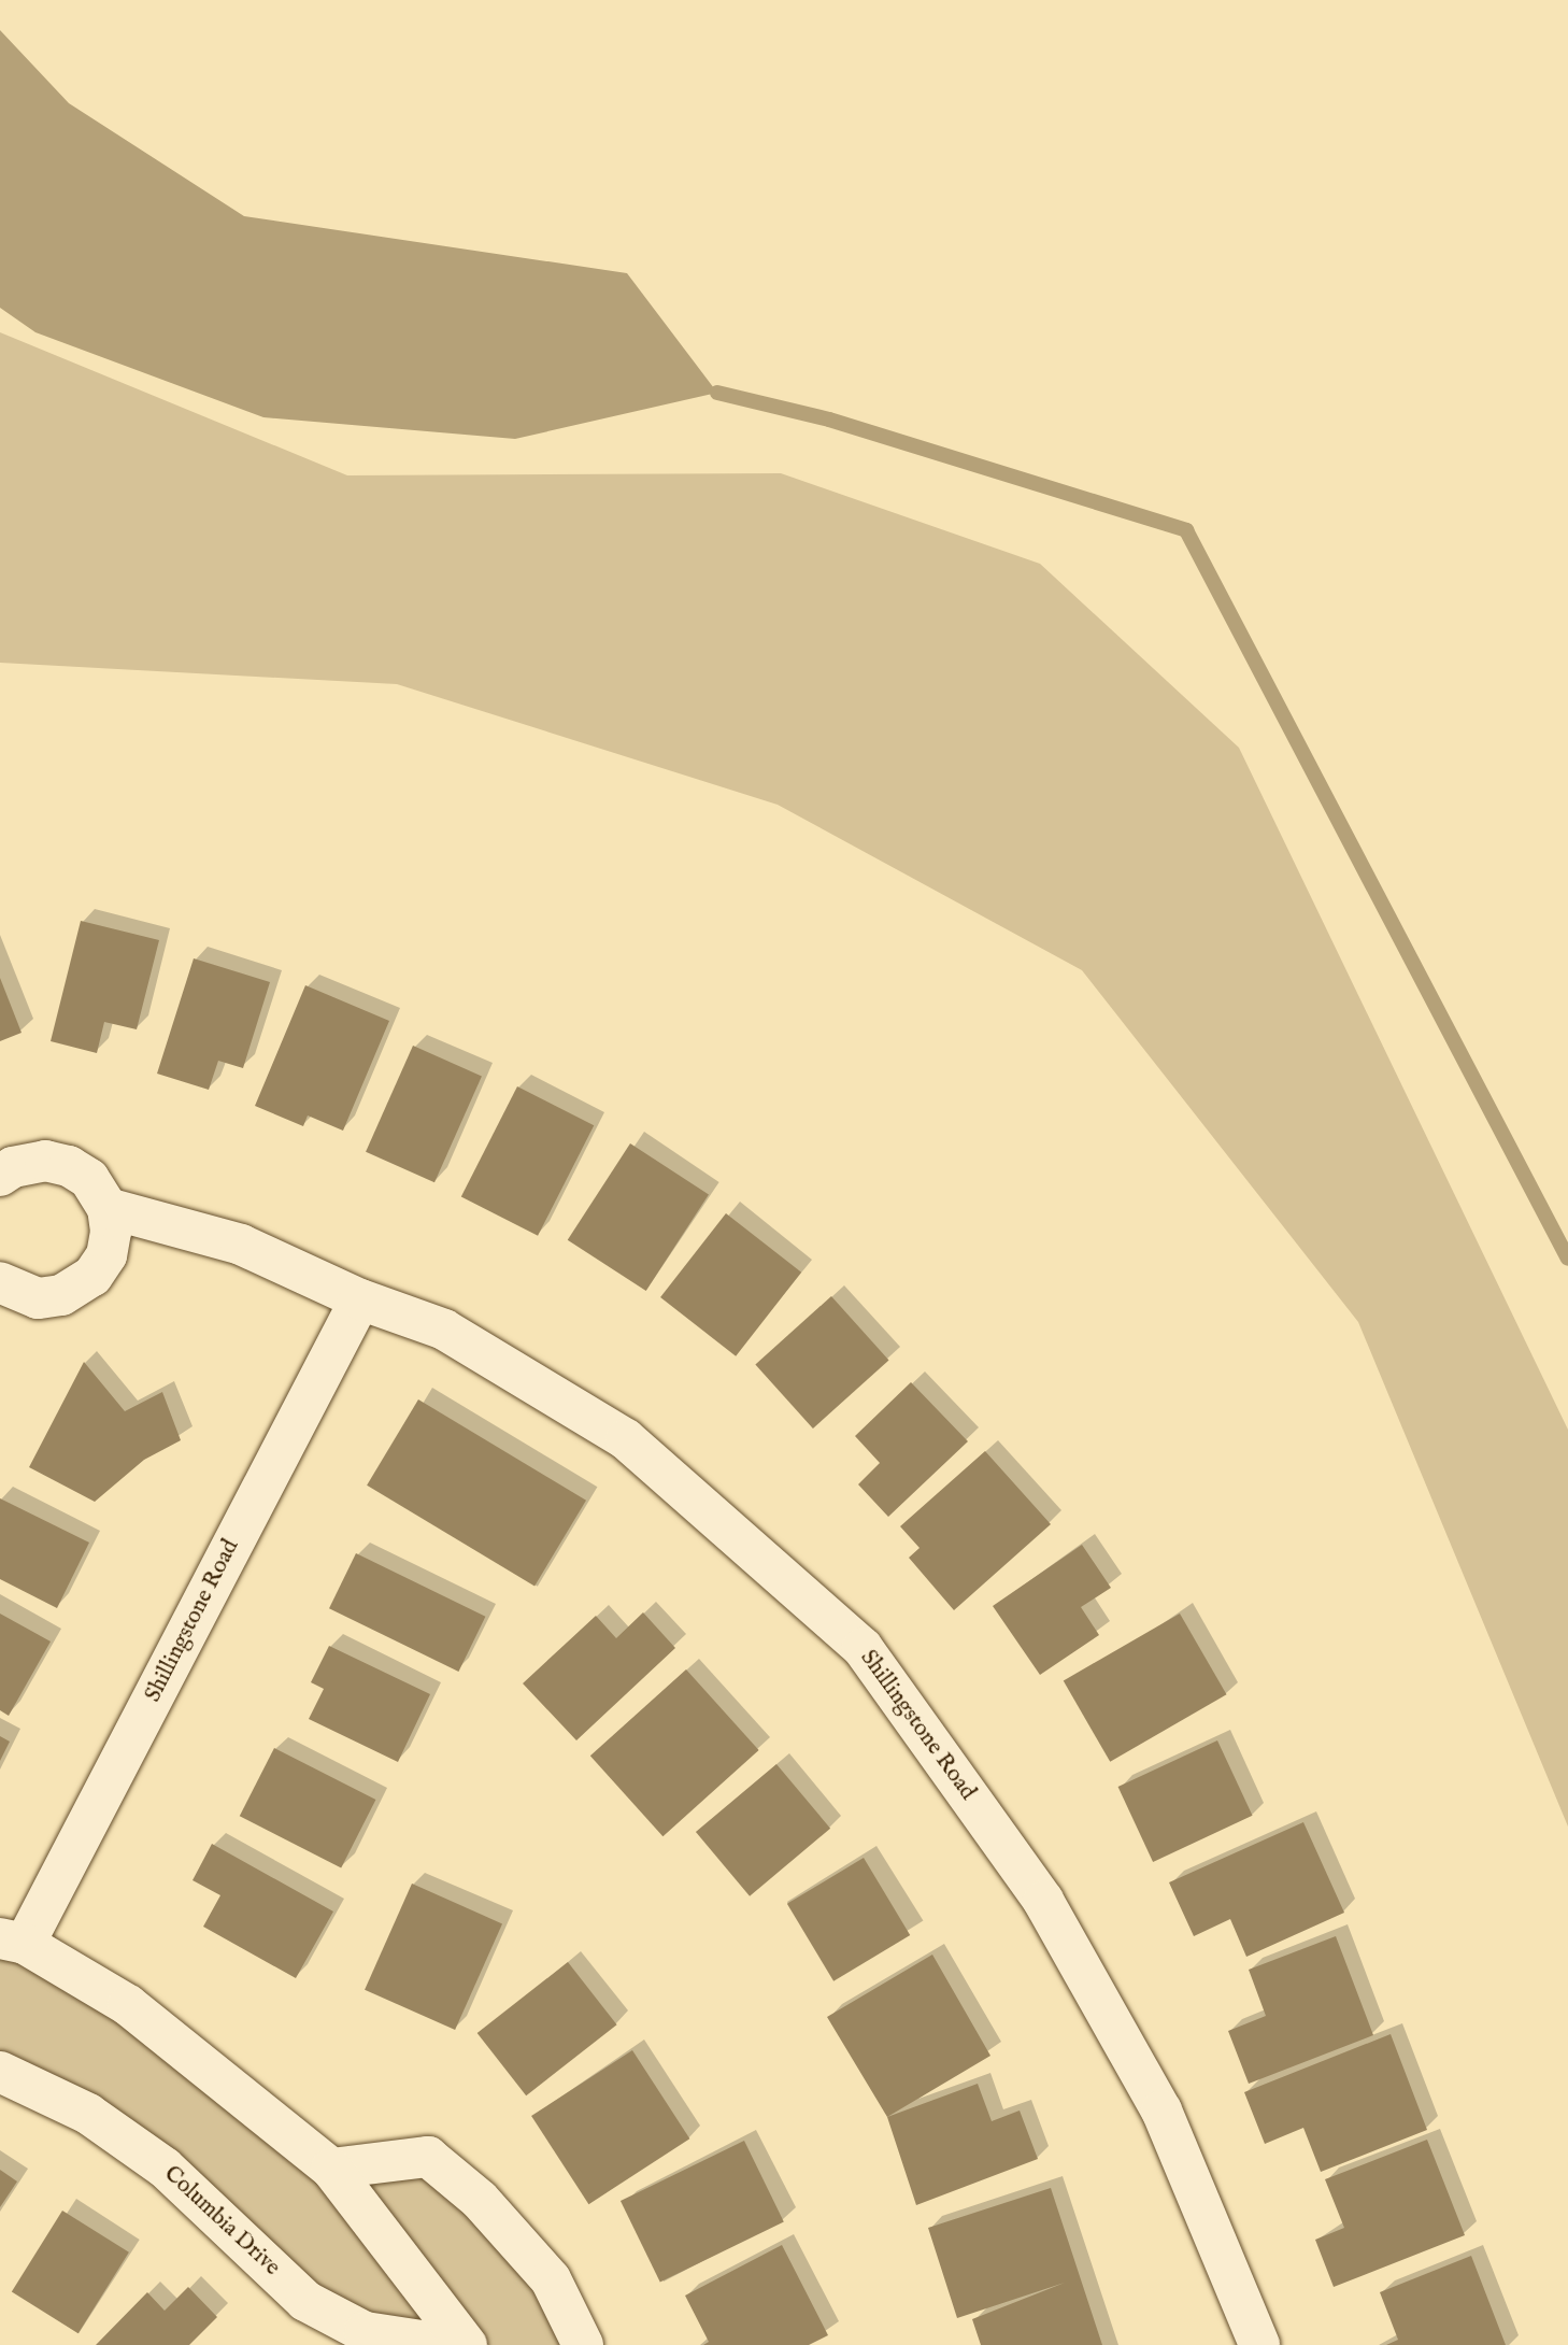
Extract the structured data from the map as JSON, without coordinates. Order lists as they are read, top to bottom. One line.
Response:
{"streets":{"street":["Shillingstone Road","Columbia Drive"]}}
